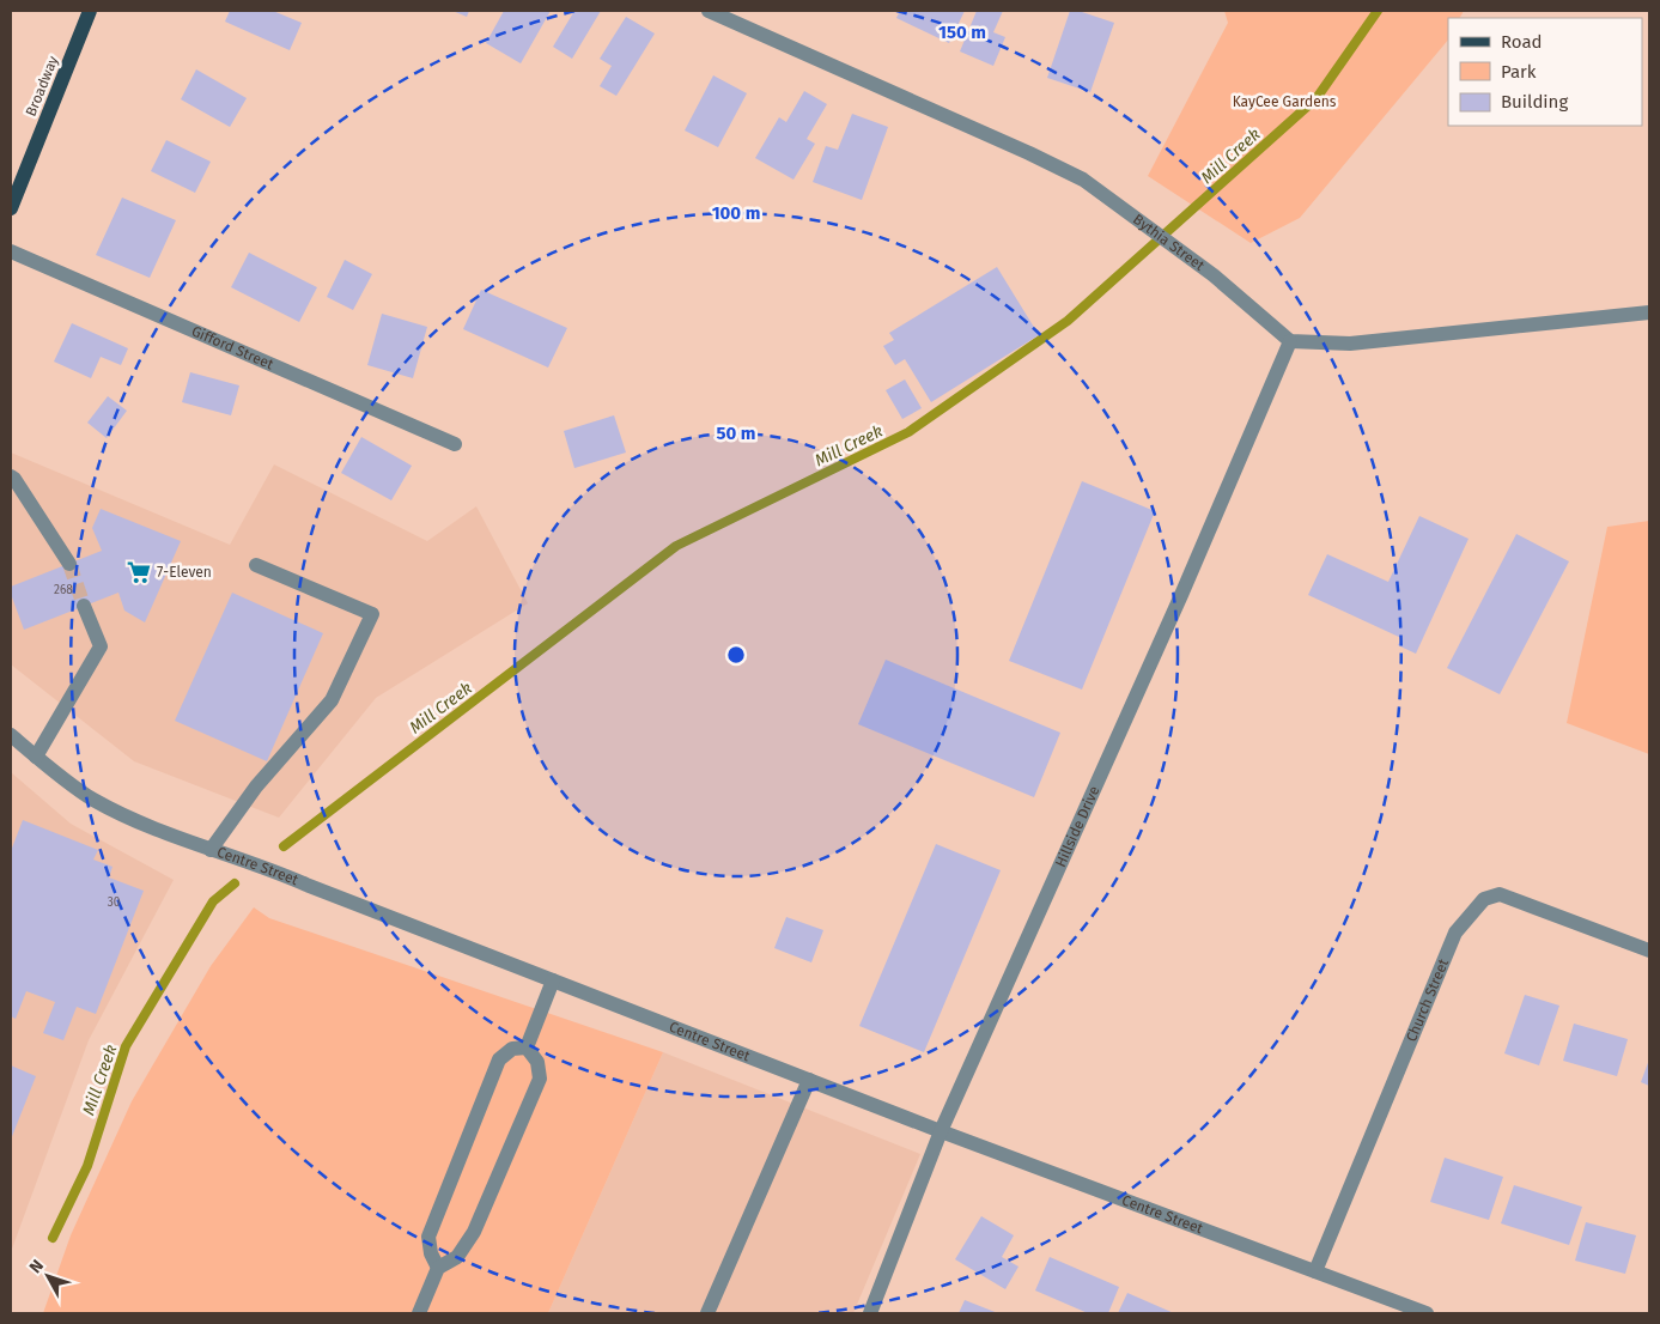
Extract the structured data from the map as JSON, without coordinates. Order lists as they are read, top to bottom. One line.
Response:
{"streets":{"main road":["Broadway"],"street":["Bythia Street","Gifford Street","Hillside Drive","Centre Street","Church Street"]},"crossings":[["Bythia Street","Hillside Drive"],["Hillside Drive","Centre Street"],["Centre Street","Church Street"]],"water":["Mill Creek"],"parks":["KayCee Gardens"],"places":{"supermarket":["7-Eleven"]},"house_numbers":["268","30"],"legend":["Road","Park","Building"],"north":"top left","rings":["150 m","100 m","50 m"]}
